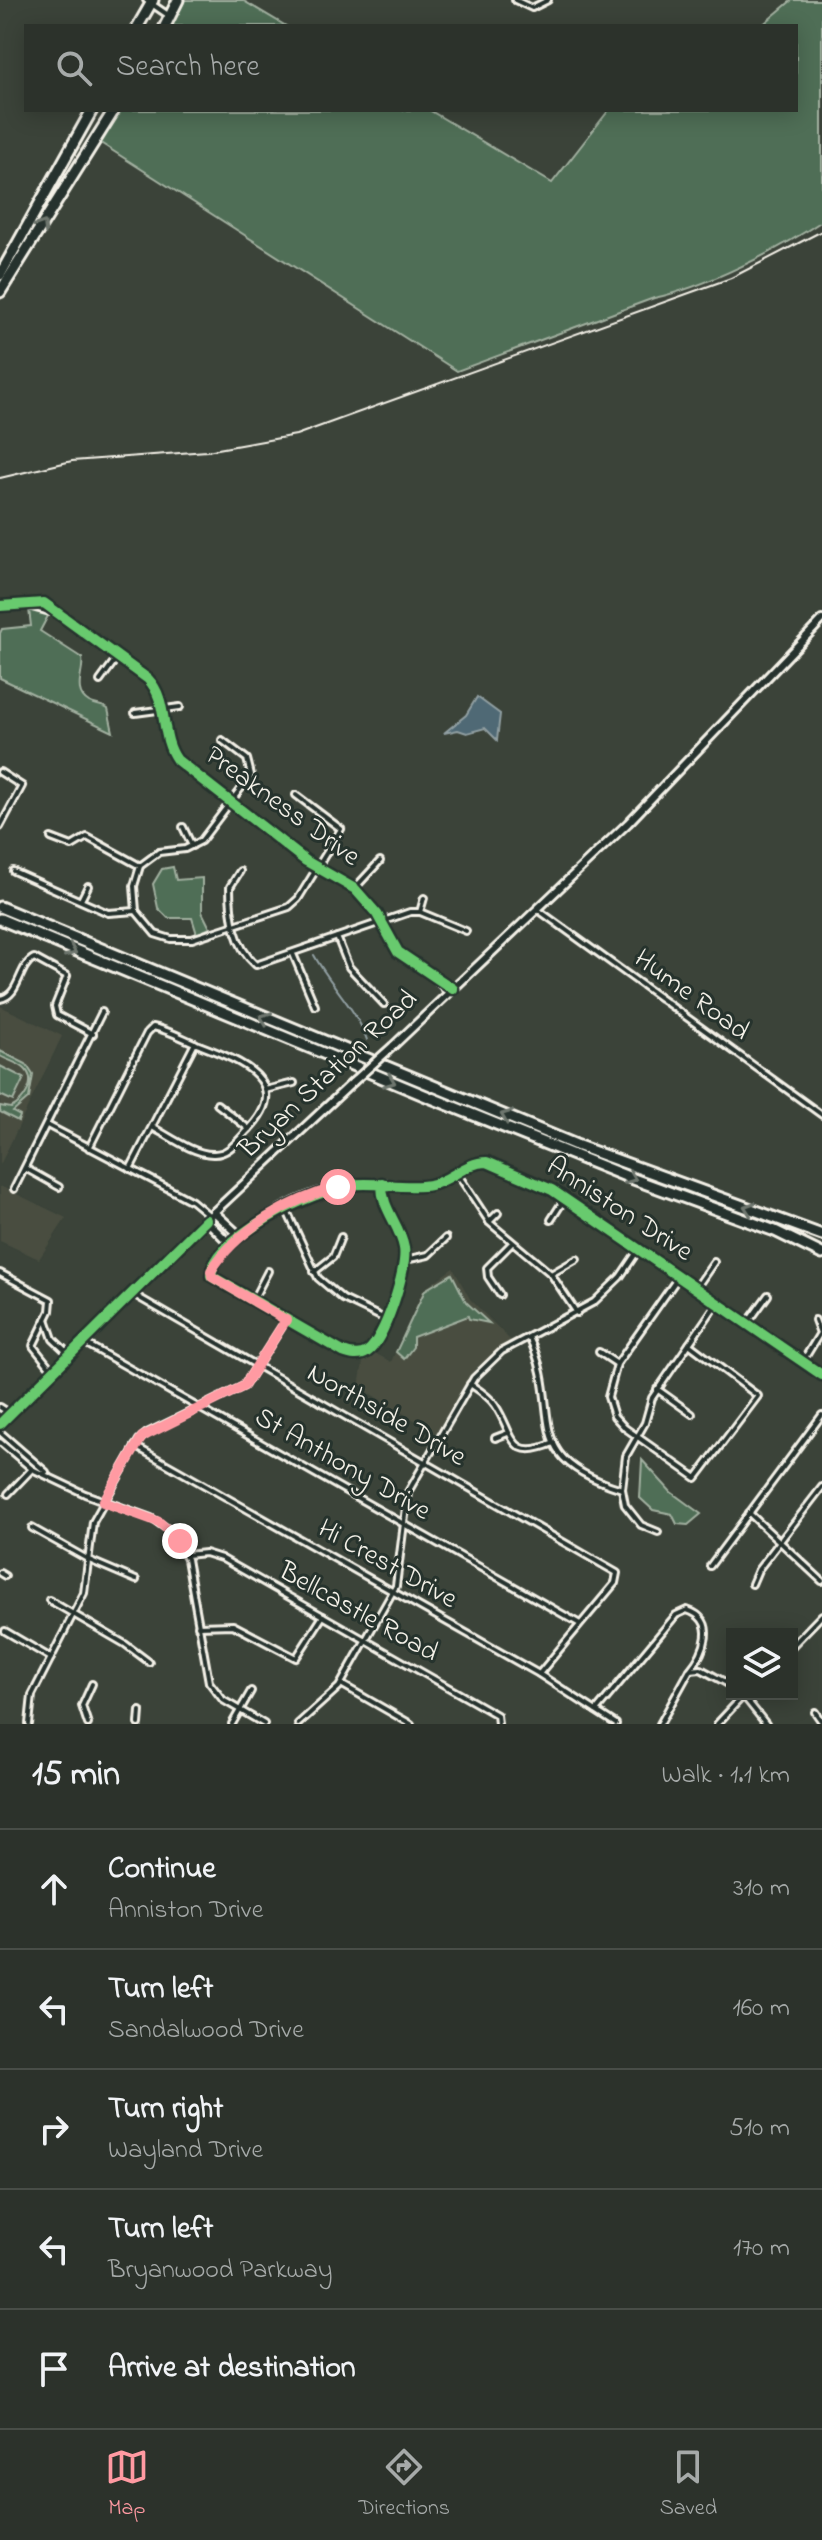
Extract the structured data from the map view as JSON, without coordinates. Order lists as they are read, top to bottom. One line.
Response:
{"streets":{"main road":["Bryan Station Road","Anniston Drive"],"street":["Preakness Drive","Hume Road","Northside Drive","St Anthony Drive","Hi Crest Drive","Bellcastle Road"]},"crossings":[["Preakness Drive","Bryan Station Road"],["Hume Road","Bryan Station Road"],["Bryan Station Road","Northside Drive"],["Bryan Station Road","St Anthony Drive"],["Northside Drive","St Anthony Drive"]],"page":{"search":"Search here","heading":["15 min","Walk · 1.1 km"],"list":[["Continue","Anniston Drive","310 m"],["Turn left","Sandalwood Drive","160 m"],["Turn right","Wayland Drive","510 m"],["Turn left","Bryanwood Parkway","170 m"],"Arrive at destination"],"nav":["Map","Directions","Saved"]}}
